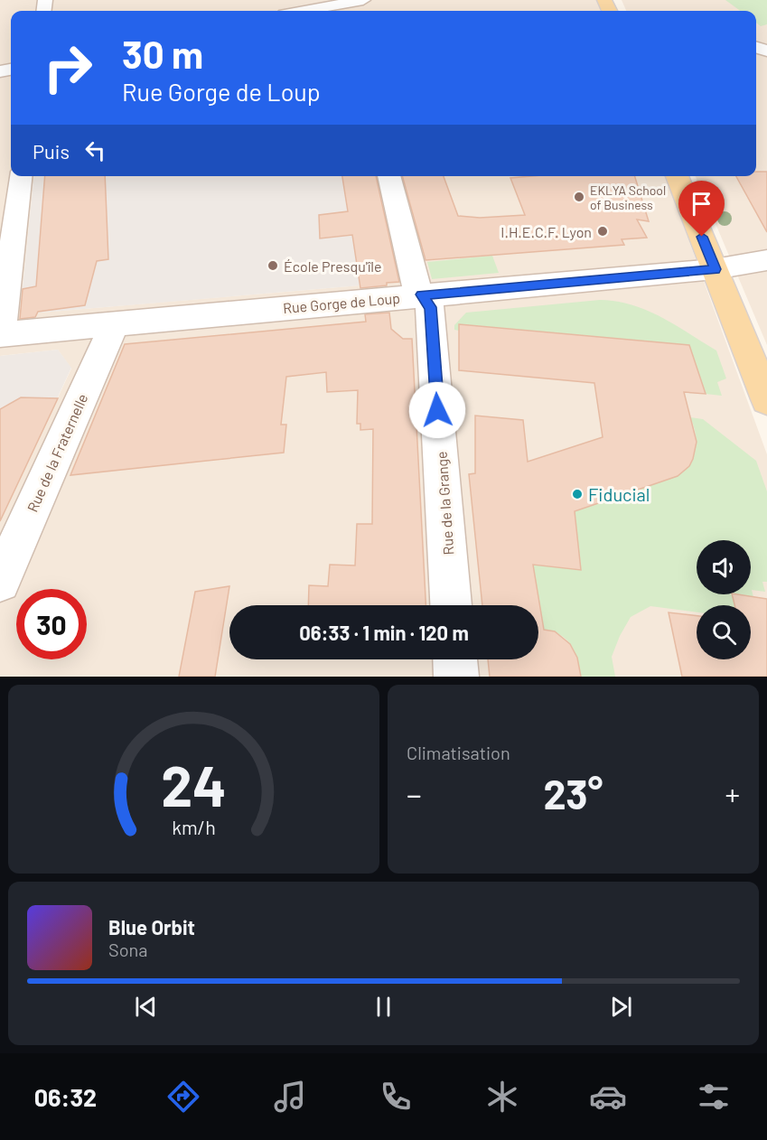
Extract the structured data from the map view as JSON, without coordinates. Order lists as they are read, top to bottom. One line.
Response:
{"streets":{"street":["Rue Gorge de Loup","Rue de la Fraternelle","Rue de la Grange"]},"crossings":[["Rue Gorge de Loup","Rue de la Fraternelle"],["Rue Gorge de Loup","Rue de la Grange"]],"places":["EKLYA School of Business","I.H.E.C.F. Lyon","École Presqu'île","Fiducial"],"page":{"turn":["30 m","Rue Gorge de Loup"],"then":"Puis","limit":"30","trip":"06:33 · 1 min · 120 m","tile":"Climatisation","heat":["−","23°","+"],"song":["Blue Orbit","Sona"],"tabs":"06:32","gauge":["24","km/h"]}}
